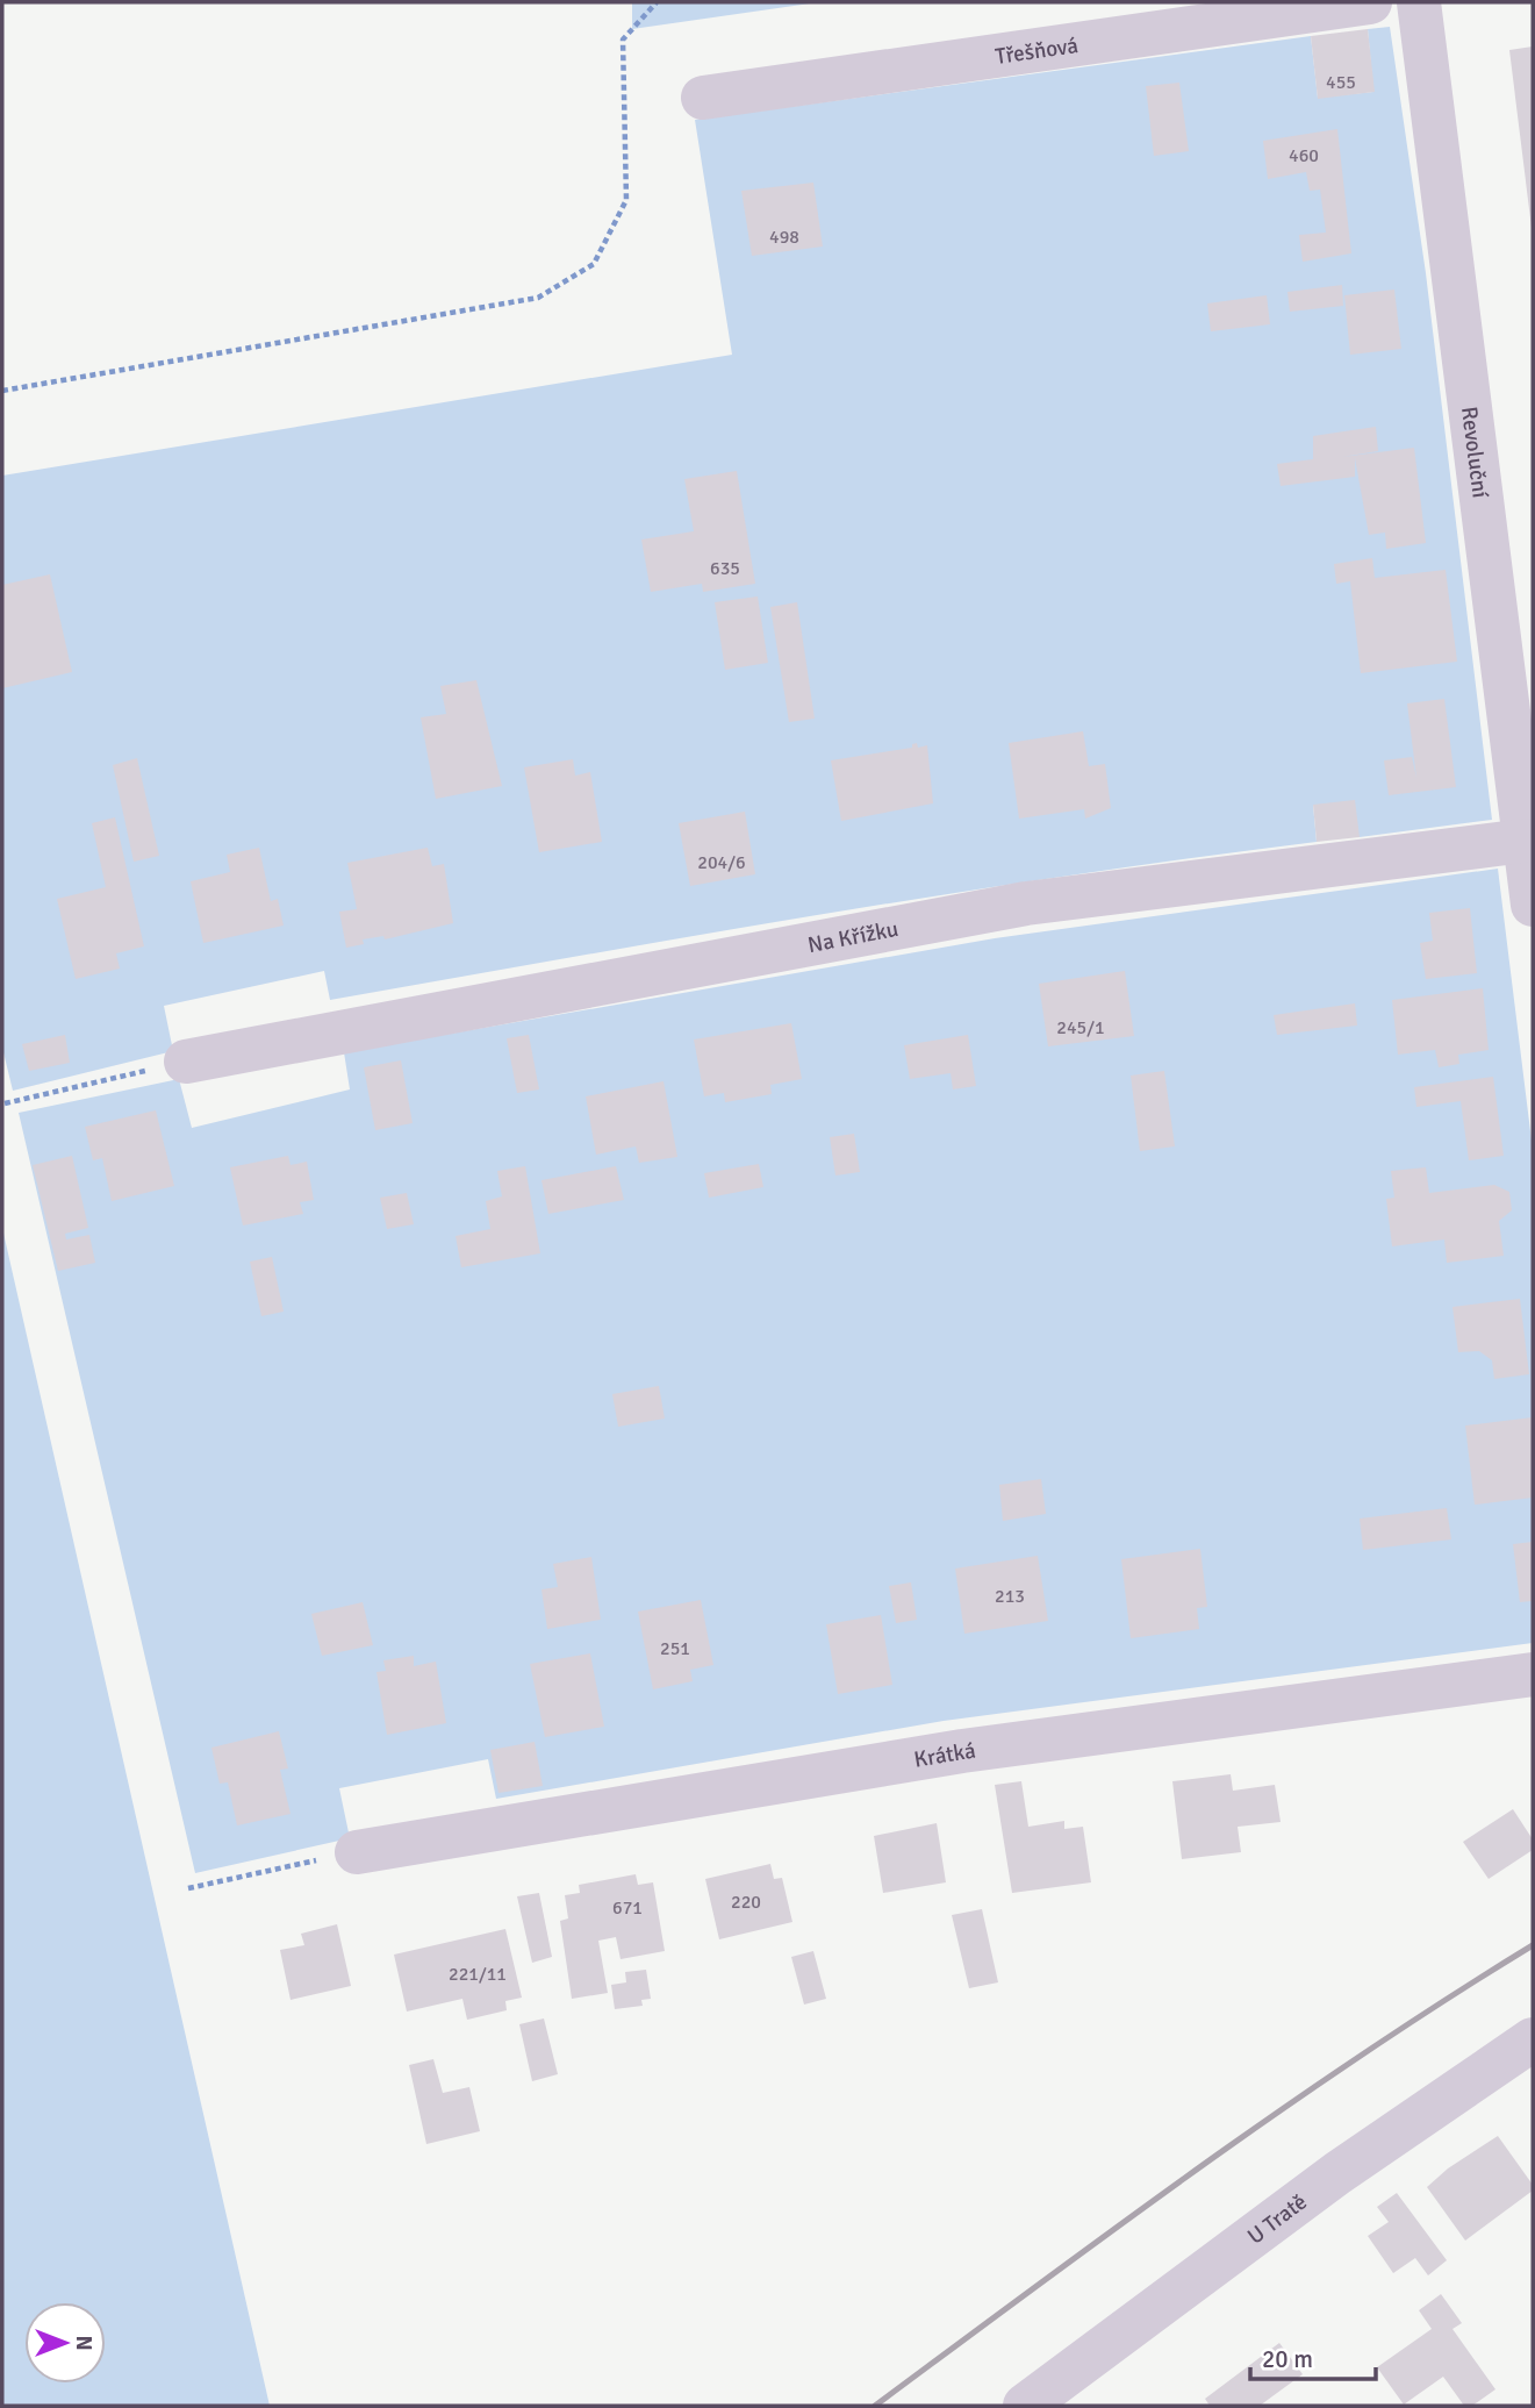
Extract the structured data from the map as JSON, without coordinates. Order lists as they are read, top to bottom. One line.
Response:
{"streets":{"street":["Třešňová","Revoluční","Na Křížku","Krátká","U Tratě"]},"crossings":[["Revoluční","Na Křížku"]],"house_numbers":["455","460","498","635","204/6","245/1","213","251","220","671","221/11"],"scale_bar":"20 m","north":"right"}
